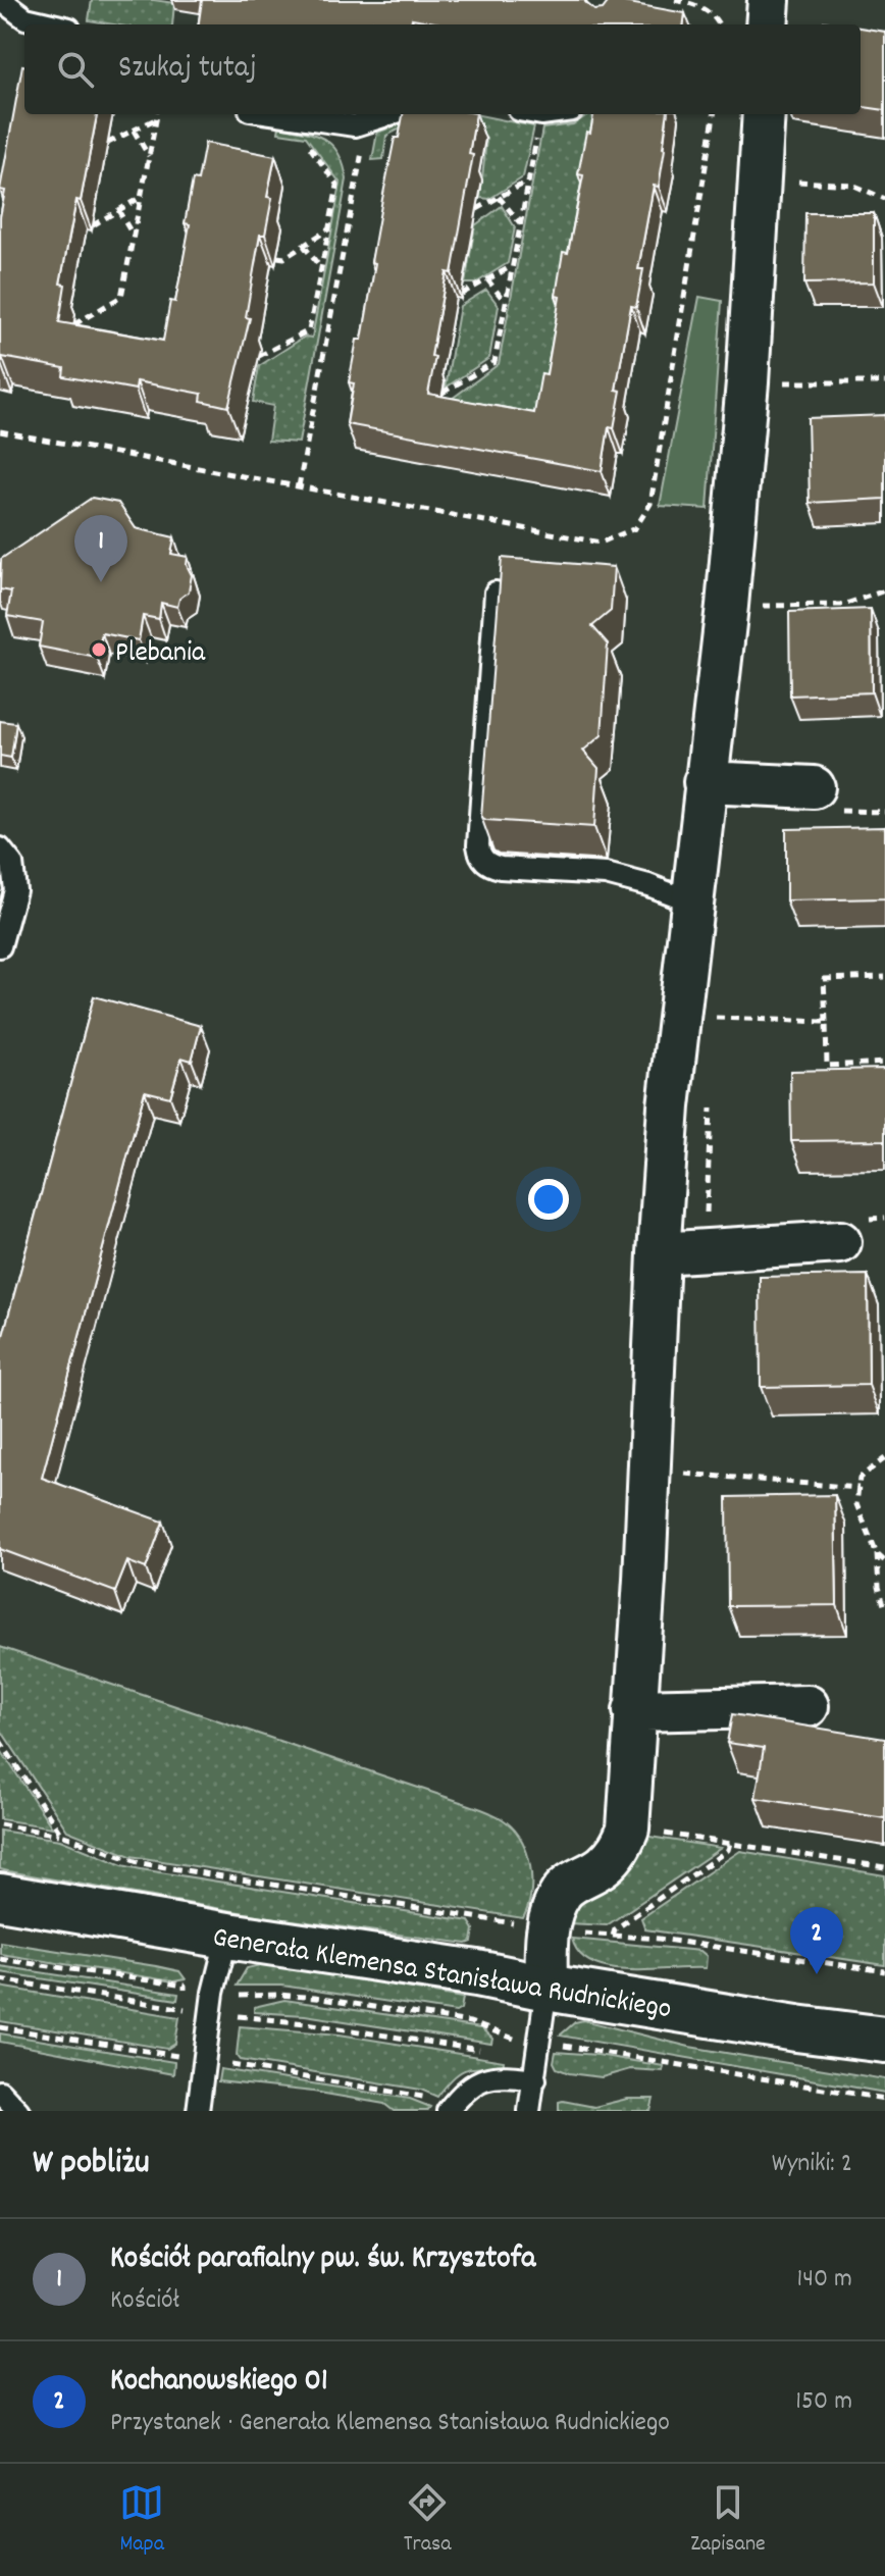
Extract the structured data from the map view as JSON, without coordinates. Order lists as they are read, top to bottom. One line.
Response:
{"streets":{"street":["Generała Klemensa Stanisława Rudnickiego"]},"places":["Plebania"],"page":{"search":"Szukaj tutaj","pins":["1","2"],"heading":["W pobliżu","Wyniki: 2"],"list":[{"mark":"1","name":"Kościół parafialny pw. św. Krzysztofa","note":"Kościół","value":"140 m"},{"mark":"2","name":"Kochanowskiego 01","note":"Przystanek · Generała Klemensa Stanisława Rudnickiego","value":"150 m"}],"nav":["Mapa","Trasa","Zapisane"]}}
